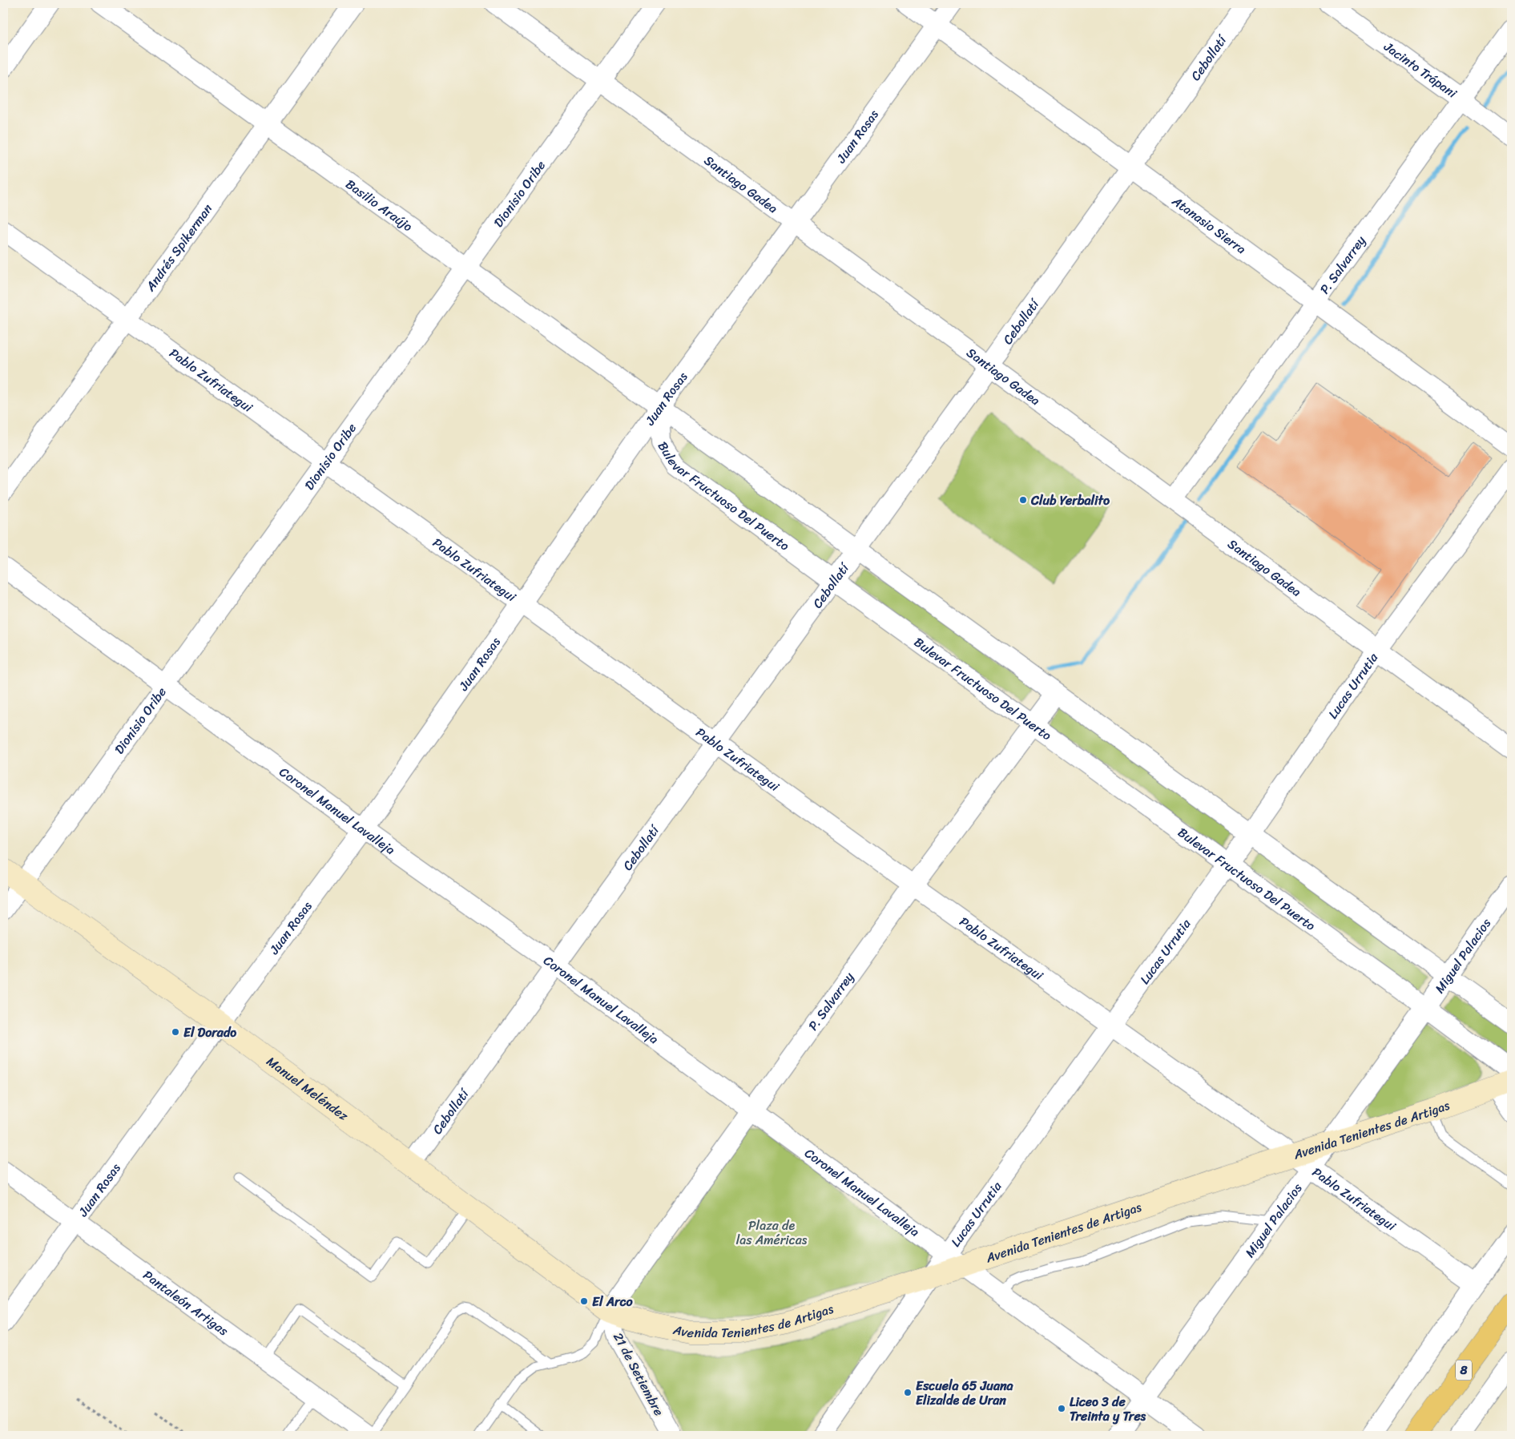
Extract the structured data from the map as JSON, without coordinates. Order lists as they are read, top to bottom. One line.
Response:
{"streets":{"highway":["8"],"street":["Cebollatí","Jacinto Trápani","Juan Rosas","Santiago Gadea","Dionisio Oribe","Basilio Araújo","Atanasio Sierra","Andrés Spikerman","P. Salvarrey","Pablo Zufriategui","Bulevar Fructuoso Del Puerto","Lucas Urrutia","Coronel Manuel Lavalleja","Miguel Palacios","Manuel Meléndez","Avenida Tenientes de Artigas","Pantaleón Artigas","21 de Setiembre"]},"crossings":[["Cebollatí","Santiago Gadea"],["Cebollatí","Atanasio Sierra"],["Cebollatí","Pablo Zufriategui"],["Cebollatí","Bulevar Fructuoso Del Puerto"],["Cebollatí","Coronel Manuel Lavalleja"],["Cebollatí","Manuel Meléndez"],["Jacinto Trápani","P. Salvarrey"],["Juan Rosas","Santiago Gadea"],["Juan Rosas","Basilio Araújo"],["Juan Rosas","Atanasio Sierra"],["Juan Rosas","Pablo Zufriategui"],["Juan Rosas","Bulevar Fructuoso Del Puerto"],["Juan Rosas","Coronel Manuel Lavalleja"],["Juan Rosas","Manuel Meléndez"],["Juan Rosas","Pantaleón Artigas"],["Santiago Gadea","Dionisio Oribe"],["Santiago Gadea","P. Salvarrey"],["Santiago Gadea","Lucas Urrutia"],["Dionisio Oribe","Basilio Araújo"],["Dionisio Oribe","Pablo Zufriategui"],["Dionisio Oribe","Coronel Manuel Lavalleja"],["Dionisio Oribe","Manuel Meléndez"],["Basilio Araújo","Andrés Spikerman"],["Basilio Araújo","Bulevar Fructuoso Del Puerto"],["Atanasio Sierra","P. Salvarrey"],["Andrés Spikerman","Pablo Zufriategui"],["P. Salvarrey","Pablo Zufriategui"],["P. Salvarrey","Bulevar Fructuoso Del Puerto"],["P. Salvarrey","Coronel Manuel Lavalleja"],["P. Salvarrey","Manuel Meléndez"],["P. Salvarrey","Avenida Tenientes de Artigas"],["P. Salvarrey","21 de Setiembre"],["Pablo Zufriategui","Lucas Urrutia"],["Pablo Zufriategui","Miguel Palacios"],["Pablo Zufriategui","Avenida Tenientes de Artigas"],["Bulevar Fructuoso Del Puerto","Lucas Urrutia"],["Bulevar Fructuoso Del Puerto","Miguel Palacios"],["Lucas Urrutia","Coronel Manuel Lavalleja"],["Lucas Urrutia","Avenida Tenientes de Artigas"],["Coronel Manuel Lavalleja","Miguel Palacios"],["Coronel Manuel Lavalleja","Avenida Tenientes de Artigas"],["Miguel Palacios","Avenida Tenientes de Artigas"],["Manuel Meléndez","Avenida Tenientes de Artigas"],["Manuel Meléndez","21 de Setiembre"],["Avenida Tenientes de Artigas","21 de Setiembre"]],"parks":["Plaza de las Américas"],"places":["Club Yerbalito","El Dorado","El Arco","Escuela 65 Juana Elizalde de Uran","Liceo 3 de Treinta y Tres"]}
